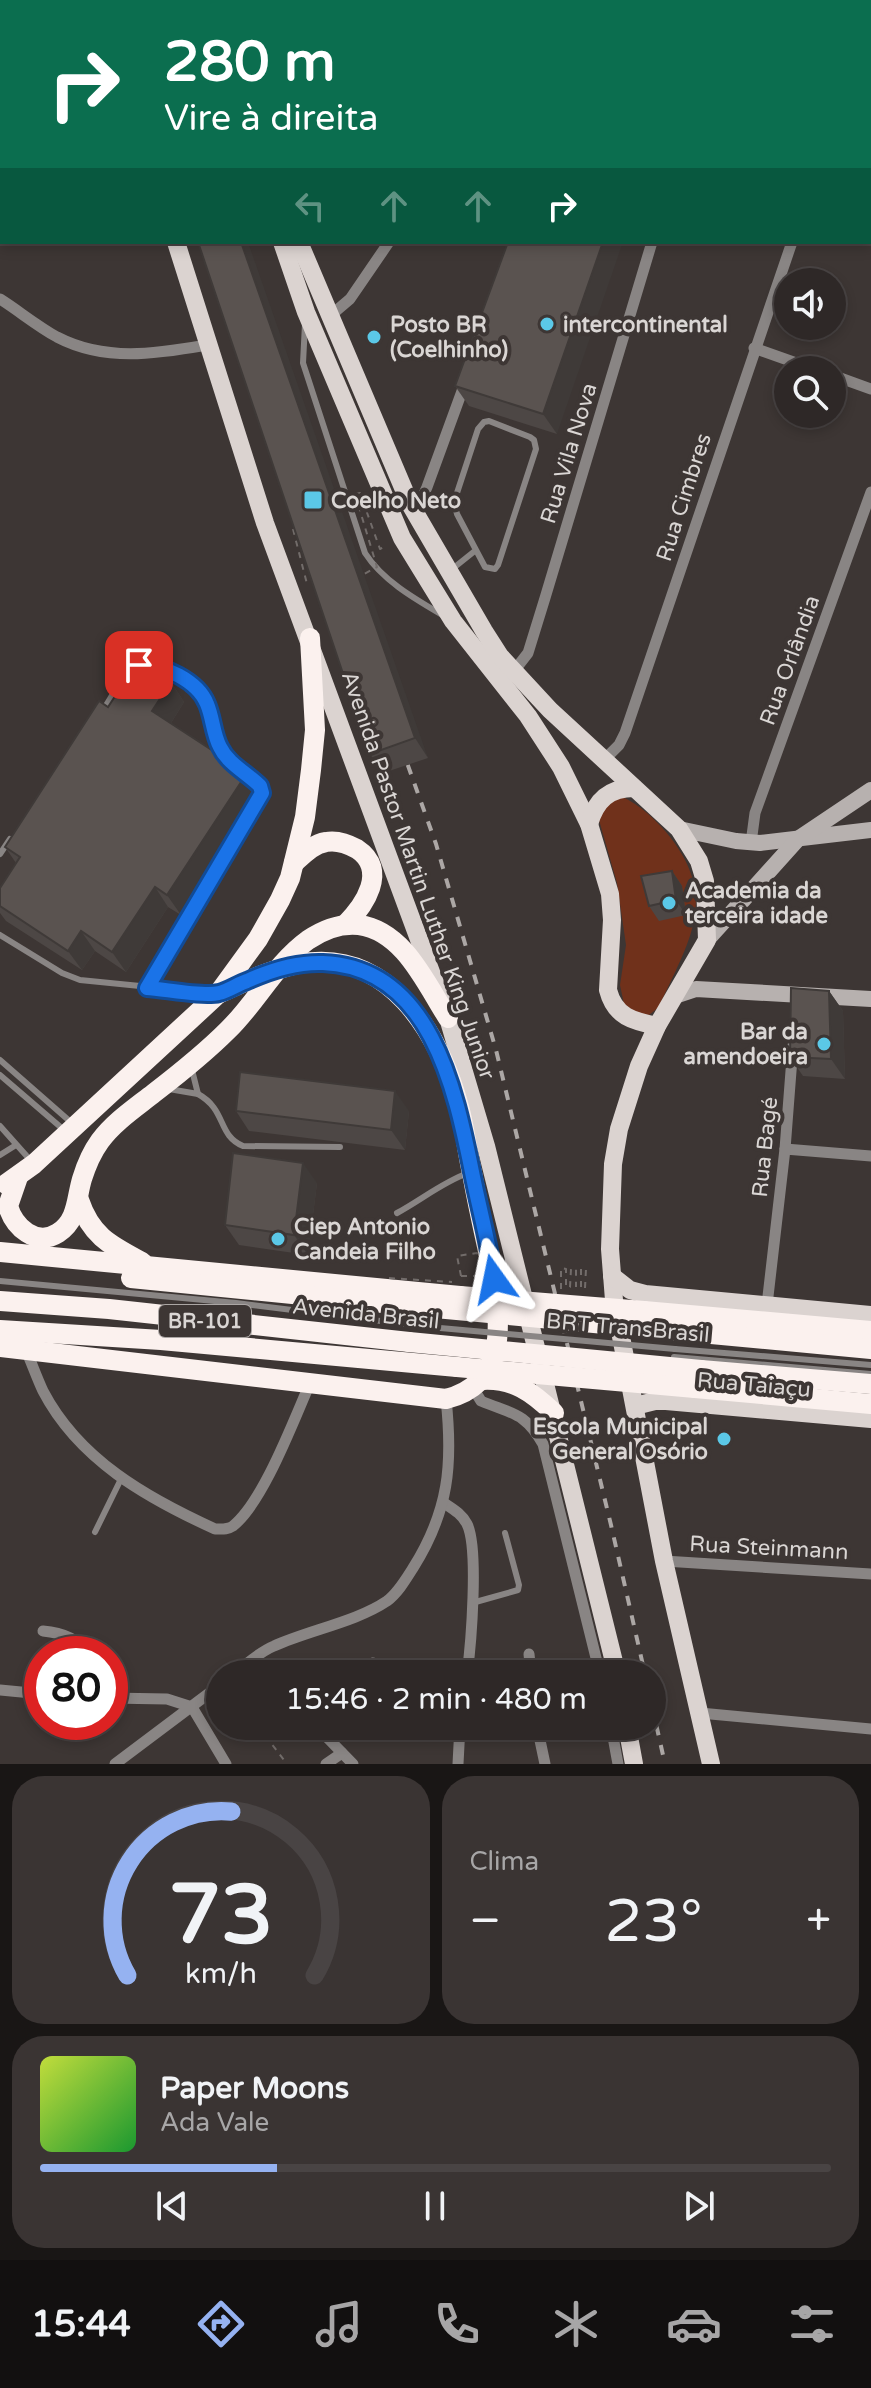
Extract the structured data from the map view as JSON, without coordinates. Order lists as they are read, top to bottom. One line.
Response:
{"streets":{"highway":["Avenida Brasil","BR-101"],"main road":["Avenida Pastor Martin Luther King Junior","Rua Taiaçu"],"street":["Rua Vila Nova","Rua Cimbres","Rua Orlândia","Rua Bagé","Rua Steinmann"],"lane":["BRT TransBrasil"]},"crossings":[["Avenida Brasil","BRT TransBrasil"]],"places":{"other":["intercontinental","Posto BR (Coelhinho)","Academia da terceira idade","Bar da amendoeira","Ciep Antonio Candeia Filho","Escola Municipal General Osório"],"transit":["Coelho Neto"]},"page":{"turn":["280 m","Vire à direita"],"limit":"80","trip":"15:46 · 2 min · 480 m","tile":"Clima","heat":["−","23°","+"],"song":["Paper Moons","Ada Vale"],"tabs":"15:44","gauge":["73","km/h"]}}
